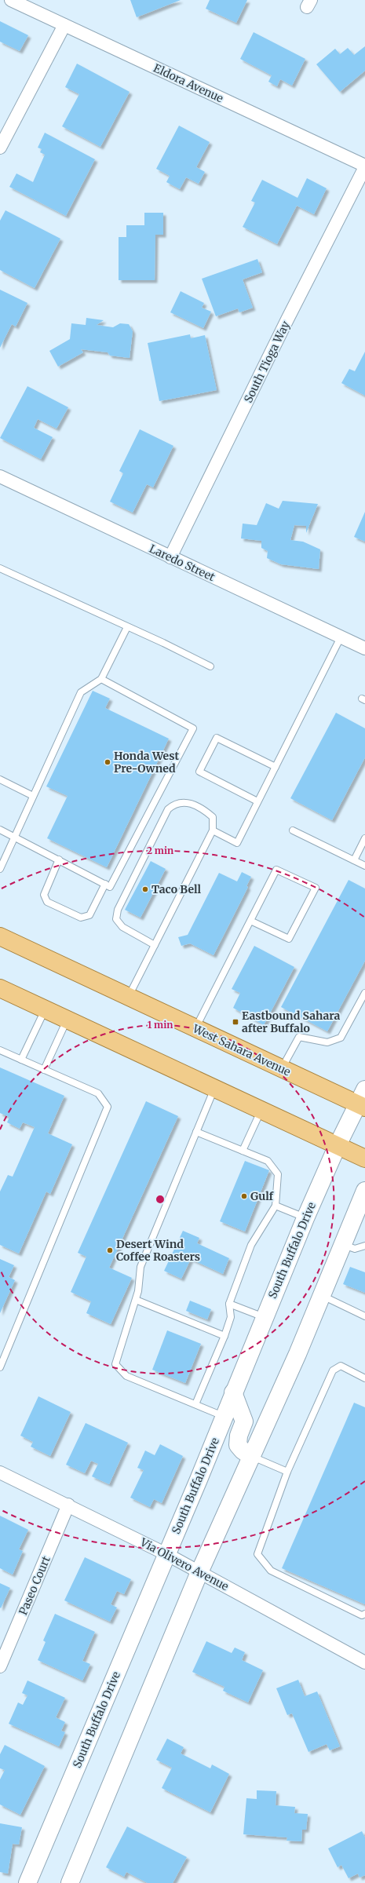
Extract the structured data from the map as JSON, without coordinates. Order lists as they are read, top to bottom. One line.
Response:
{"streets":{"main road":["West Sahara Avenue","South Buffalo Drive"],"street":["Eldora Avenue","South Tioga Way","Laredo Street","Via Olivero Avenue","Paseo Court"]},"crossings":[["Eldora Avenue","South Tioga Way"],["South Tioga Way","Laredo Street"],["West Sahara Avenue","South Buffalo Drive"],["South Buffalo Drive","Via Olivero Avenue"],["Via Olivero Avenue","Paseo Court"]],"places":{"other":["Honda West Pre-Owned","Taco Bell","Gulf","Desert Wind Coffee Roasters"],"transit":["Eastbound Sahara after Buffalo"]},"rings":["2 min","1 min"]}
